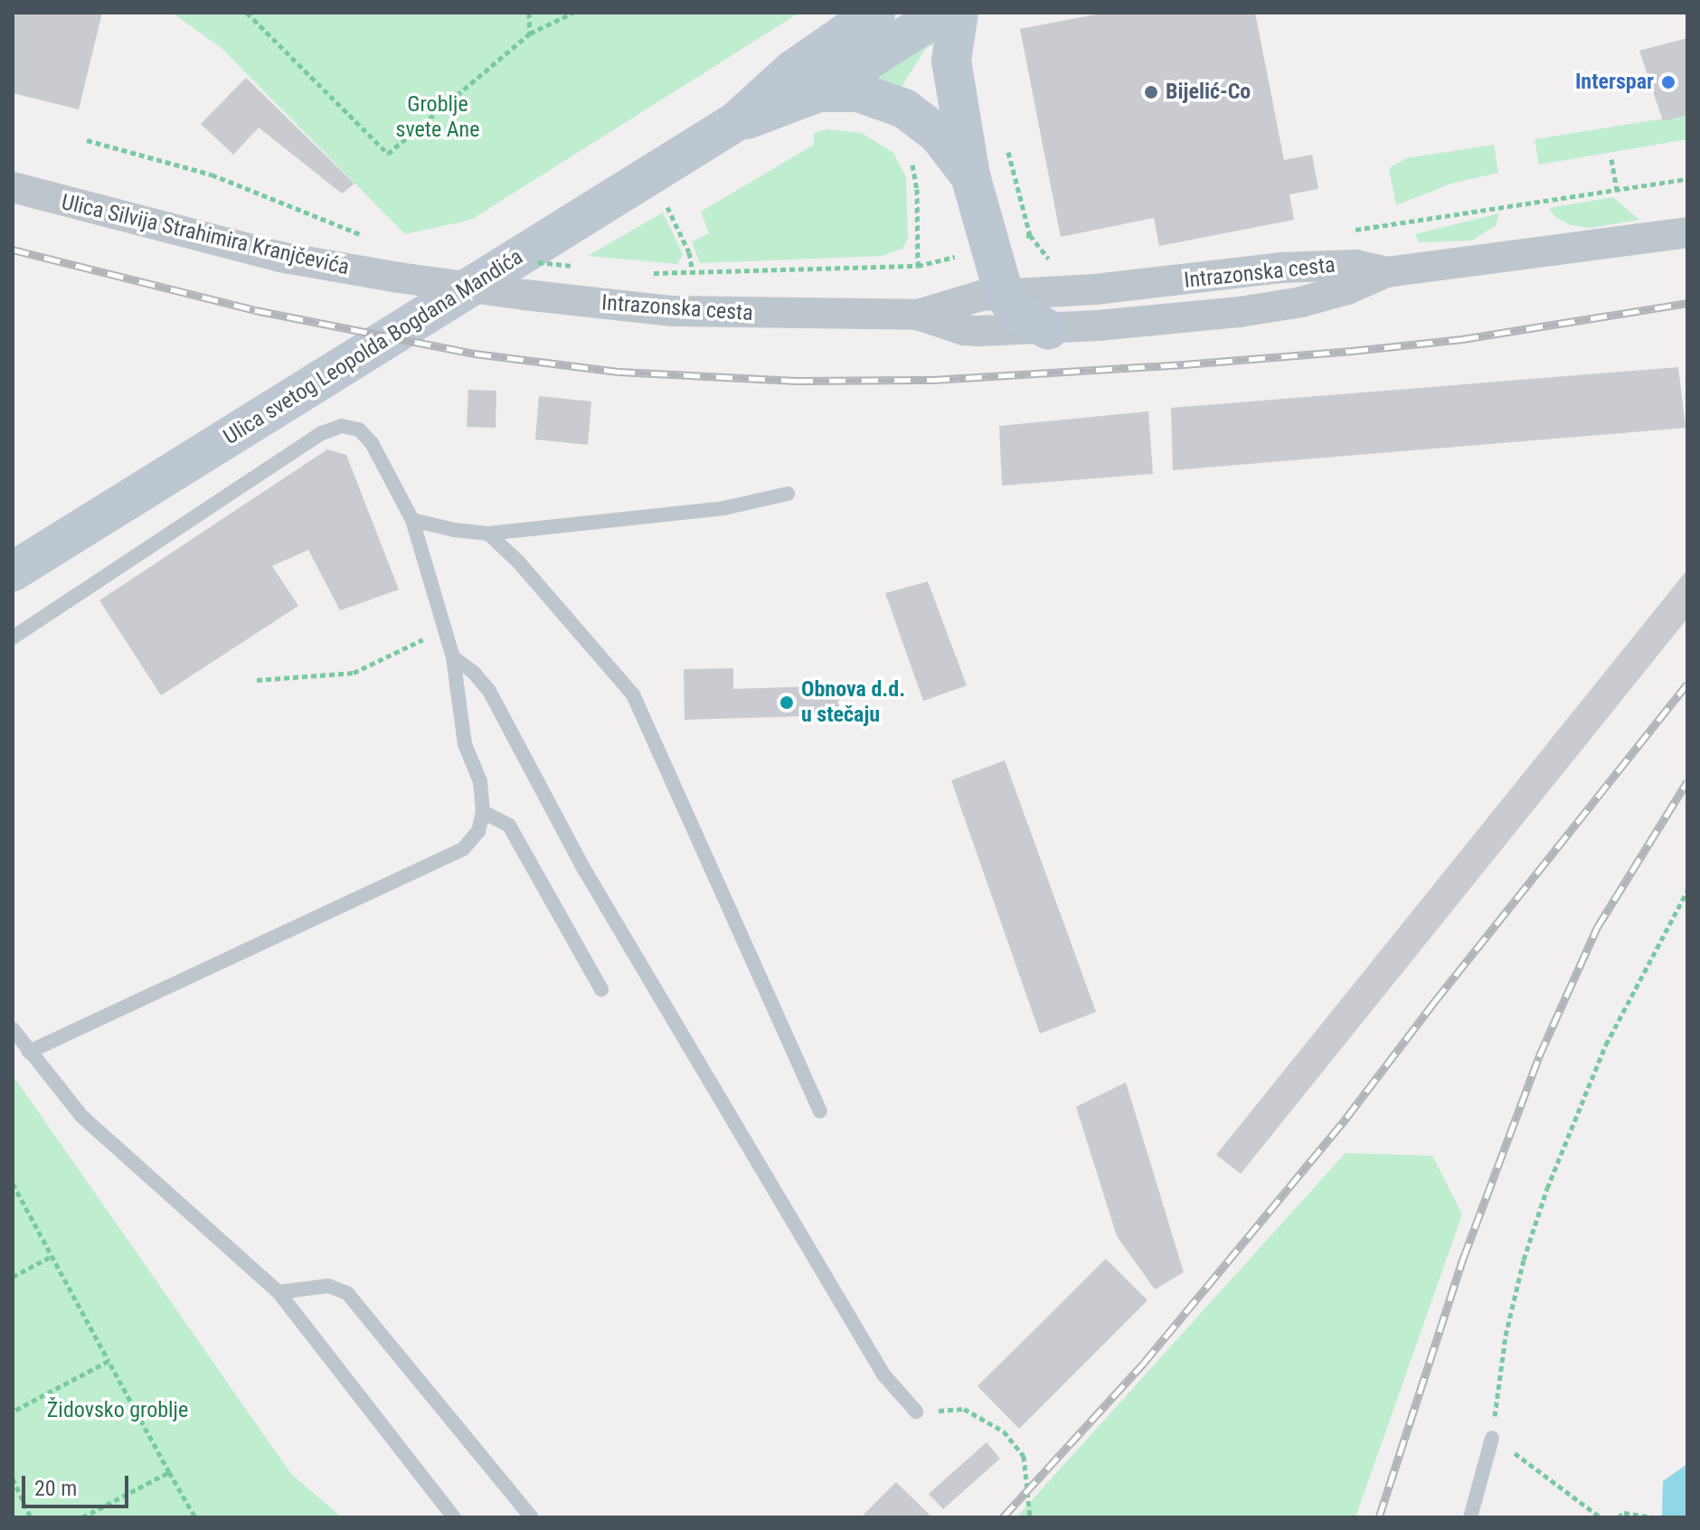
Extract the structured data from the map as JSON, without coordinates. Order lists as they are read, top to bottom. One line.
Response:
{"streets":{"main road":["Ulica svetog Leopolda Bogdana Mandića"],"street":["Ulica Silvija Strahimira Kranjčevića","Intrazonska cesta"]},"crossings":[["Ulica Silvija Strahimira Kranjčevića","Intrazonska cesta"]],"parks":["Groblje svete Ane","Židovsko groblje"],"places":["Interspar","Bijelić-Co","Obnova d.d. u stečaju"],"scale_bar":"20 m"}
